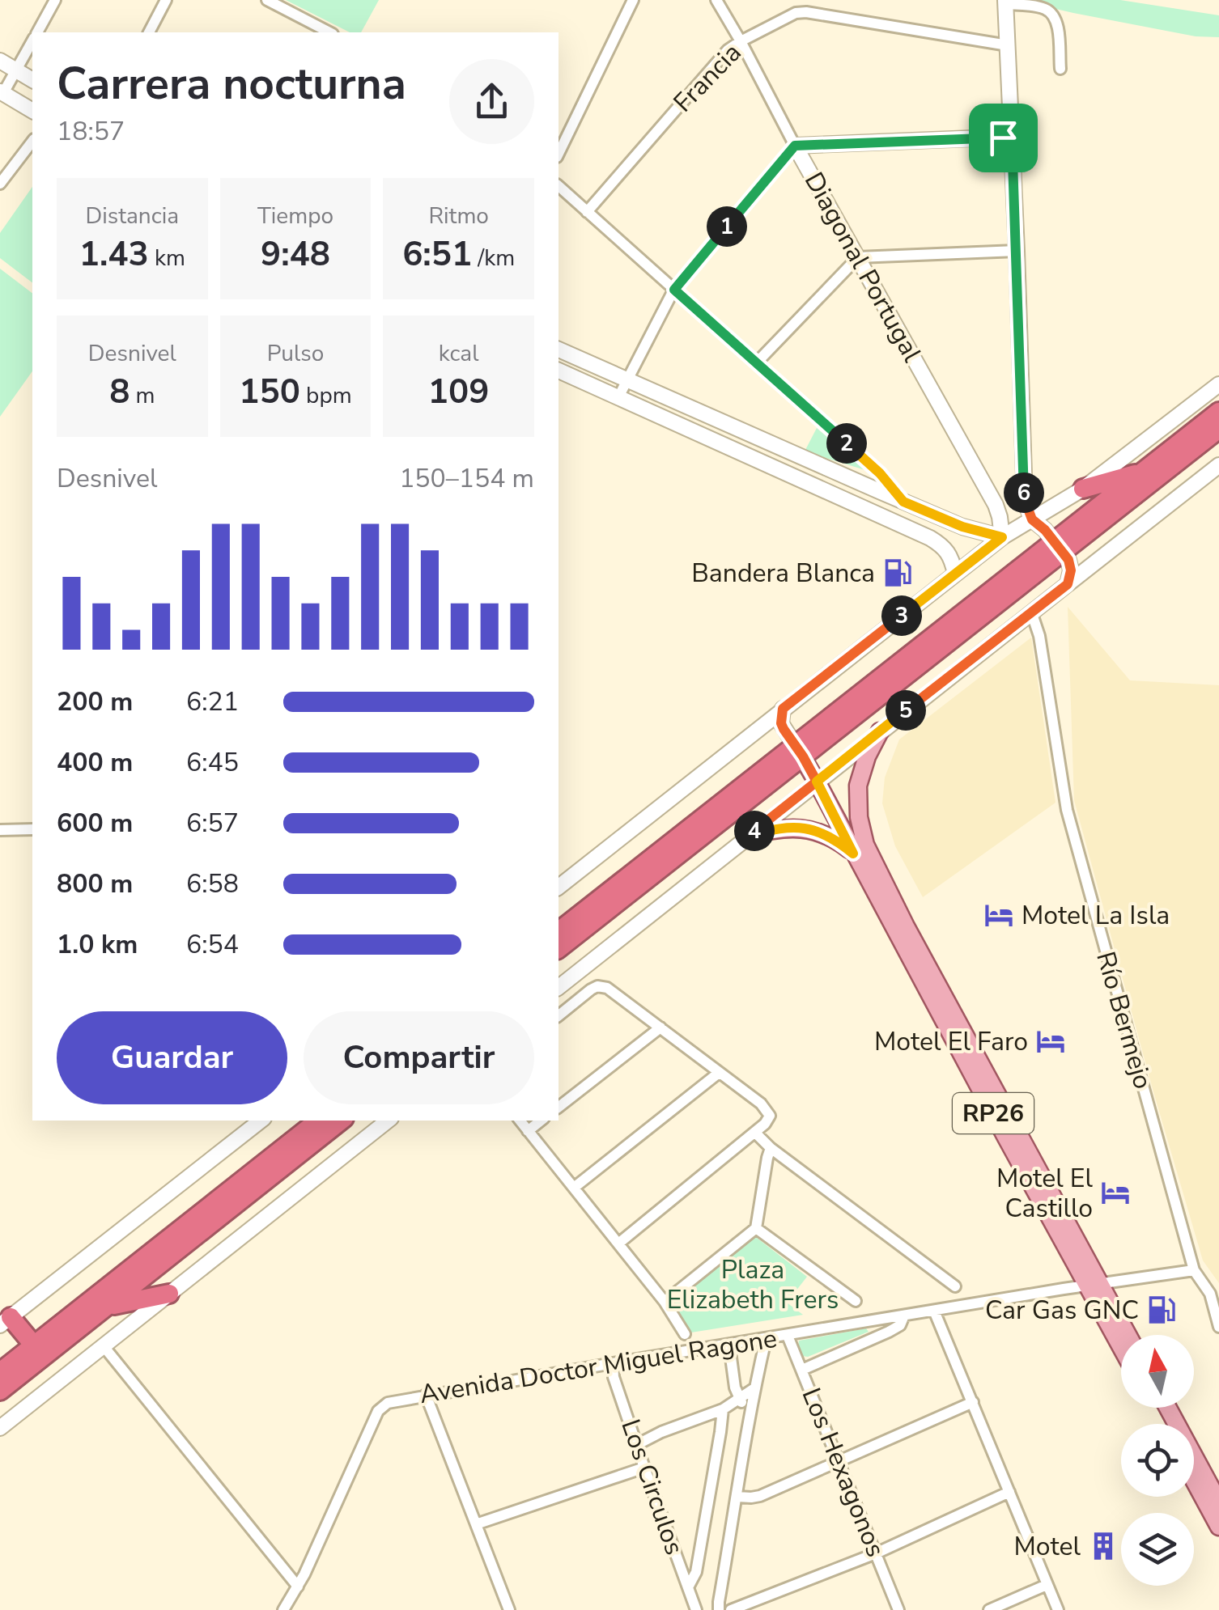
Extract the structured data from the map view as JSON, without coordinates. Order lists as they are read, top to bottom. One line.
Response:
{"streets":{"main road":["Diagonal Portugal","RP26"],"street":["Francia","Río Bermejo","Avenida Doctor Miguel Ragone","Los Hexagonos","Los Circulos"]},"crossings":[["Francia","Diagonal Portugal"],["Río Bermejo","Avenida Doctor Miguel Ragone"],["RP26","Avenida Doctor Miguel Ragone"],["Avenida Doctor Miguel Ragone","Los Hexagonos"],["Avenida Doctor Miguel Ragone","Los Circulos"]],"parks":["Plaza Elizabeth Frers"],"places":{"fuel station":["Bandera Blanca","Car Gas GNC"],"hotel":["Motel La Isla","Motel El Faro","Motel El Castillo"],"building":["Motel"]},"north":"top","page":{"heading":["Carrera nocturna","18:57"],"stats":[["Distancia","1.43 km"],["Tiempo","9:48"],["Ritmo","6:51 /km"],["Desnivel","8 m"],["Pulso","150 bpm"],["kcal","109"]],"pins":["1","2","6","3","5","4"],"chart":["Desnivel","150–154 m"],"list":[{"name":"200 m","note":"6:21"},{"name":"400 m","note":"6:45"},{"name":"600 m","note":"6:57"},{"name":"800 m","note":"6:58"},{"name":"1.0 km","note":"6:54"}],"buttons":["Guardar","Compartir"]}}
